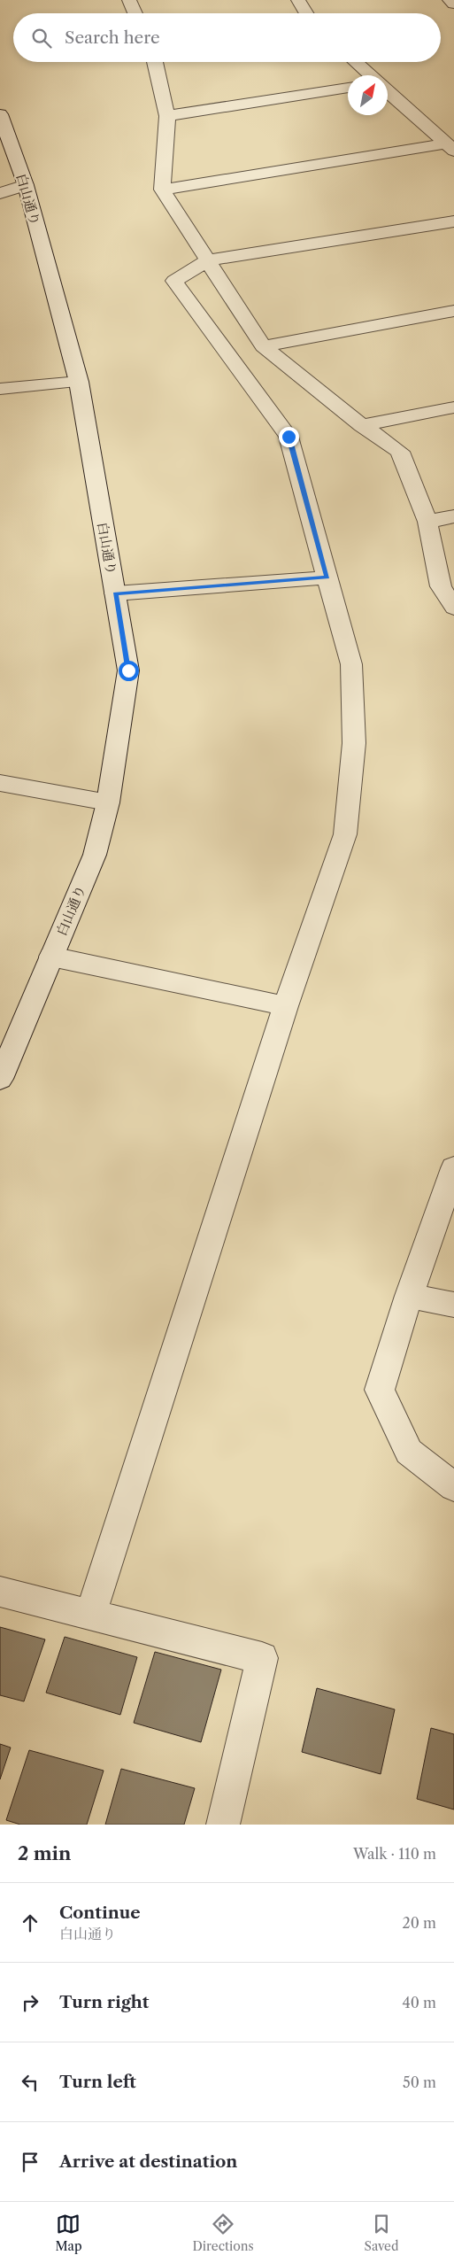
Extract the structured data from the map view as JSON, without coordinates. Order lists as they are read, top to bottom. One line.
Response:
{"streets":{"street":["白山通り"]},"north":"top right","page":{"search":"Search here","heading":["2 min","Walk · 110 m"],"list":[["Continue","白山通り","20 m"],["Turn right","40 m"],["Turn left","50 m"],"Arrive at destination"],"nav":["Map","Directions","Saved"]}}
